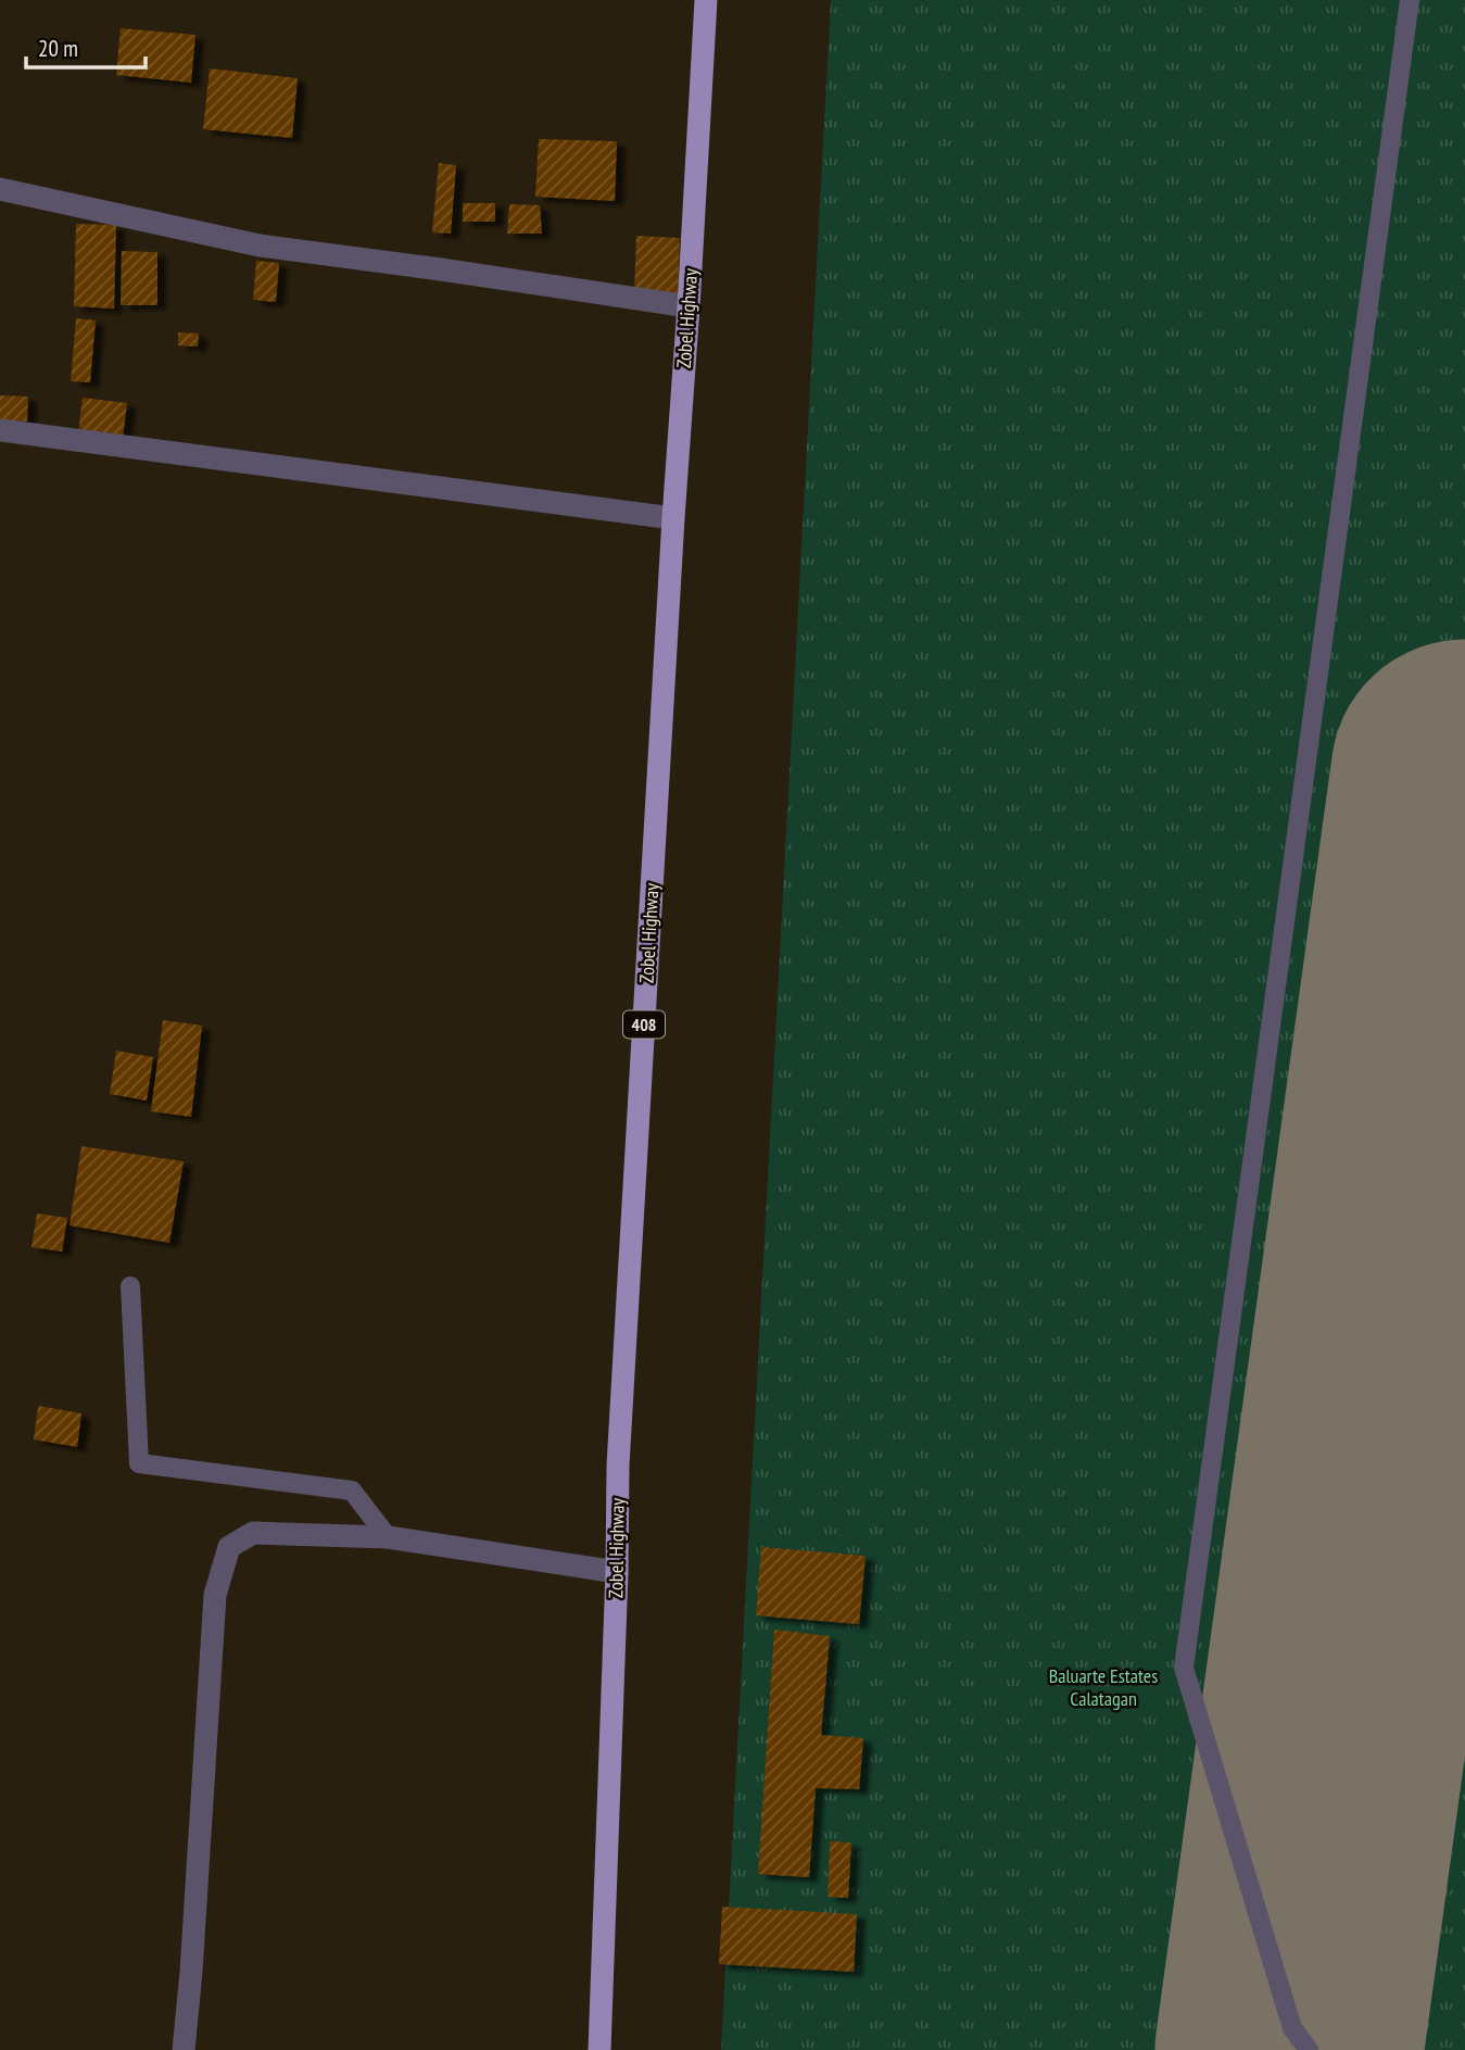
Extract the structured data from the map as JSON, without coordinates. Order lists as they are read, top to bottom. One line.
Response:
{"streets":{"main road":["Zobel Highway","408"]},"parks":["Baluarte Estates Calatagan"],"scale_bar":"20 m"}
